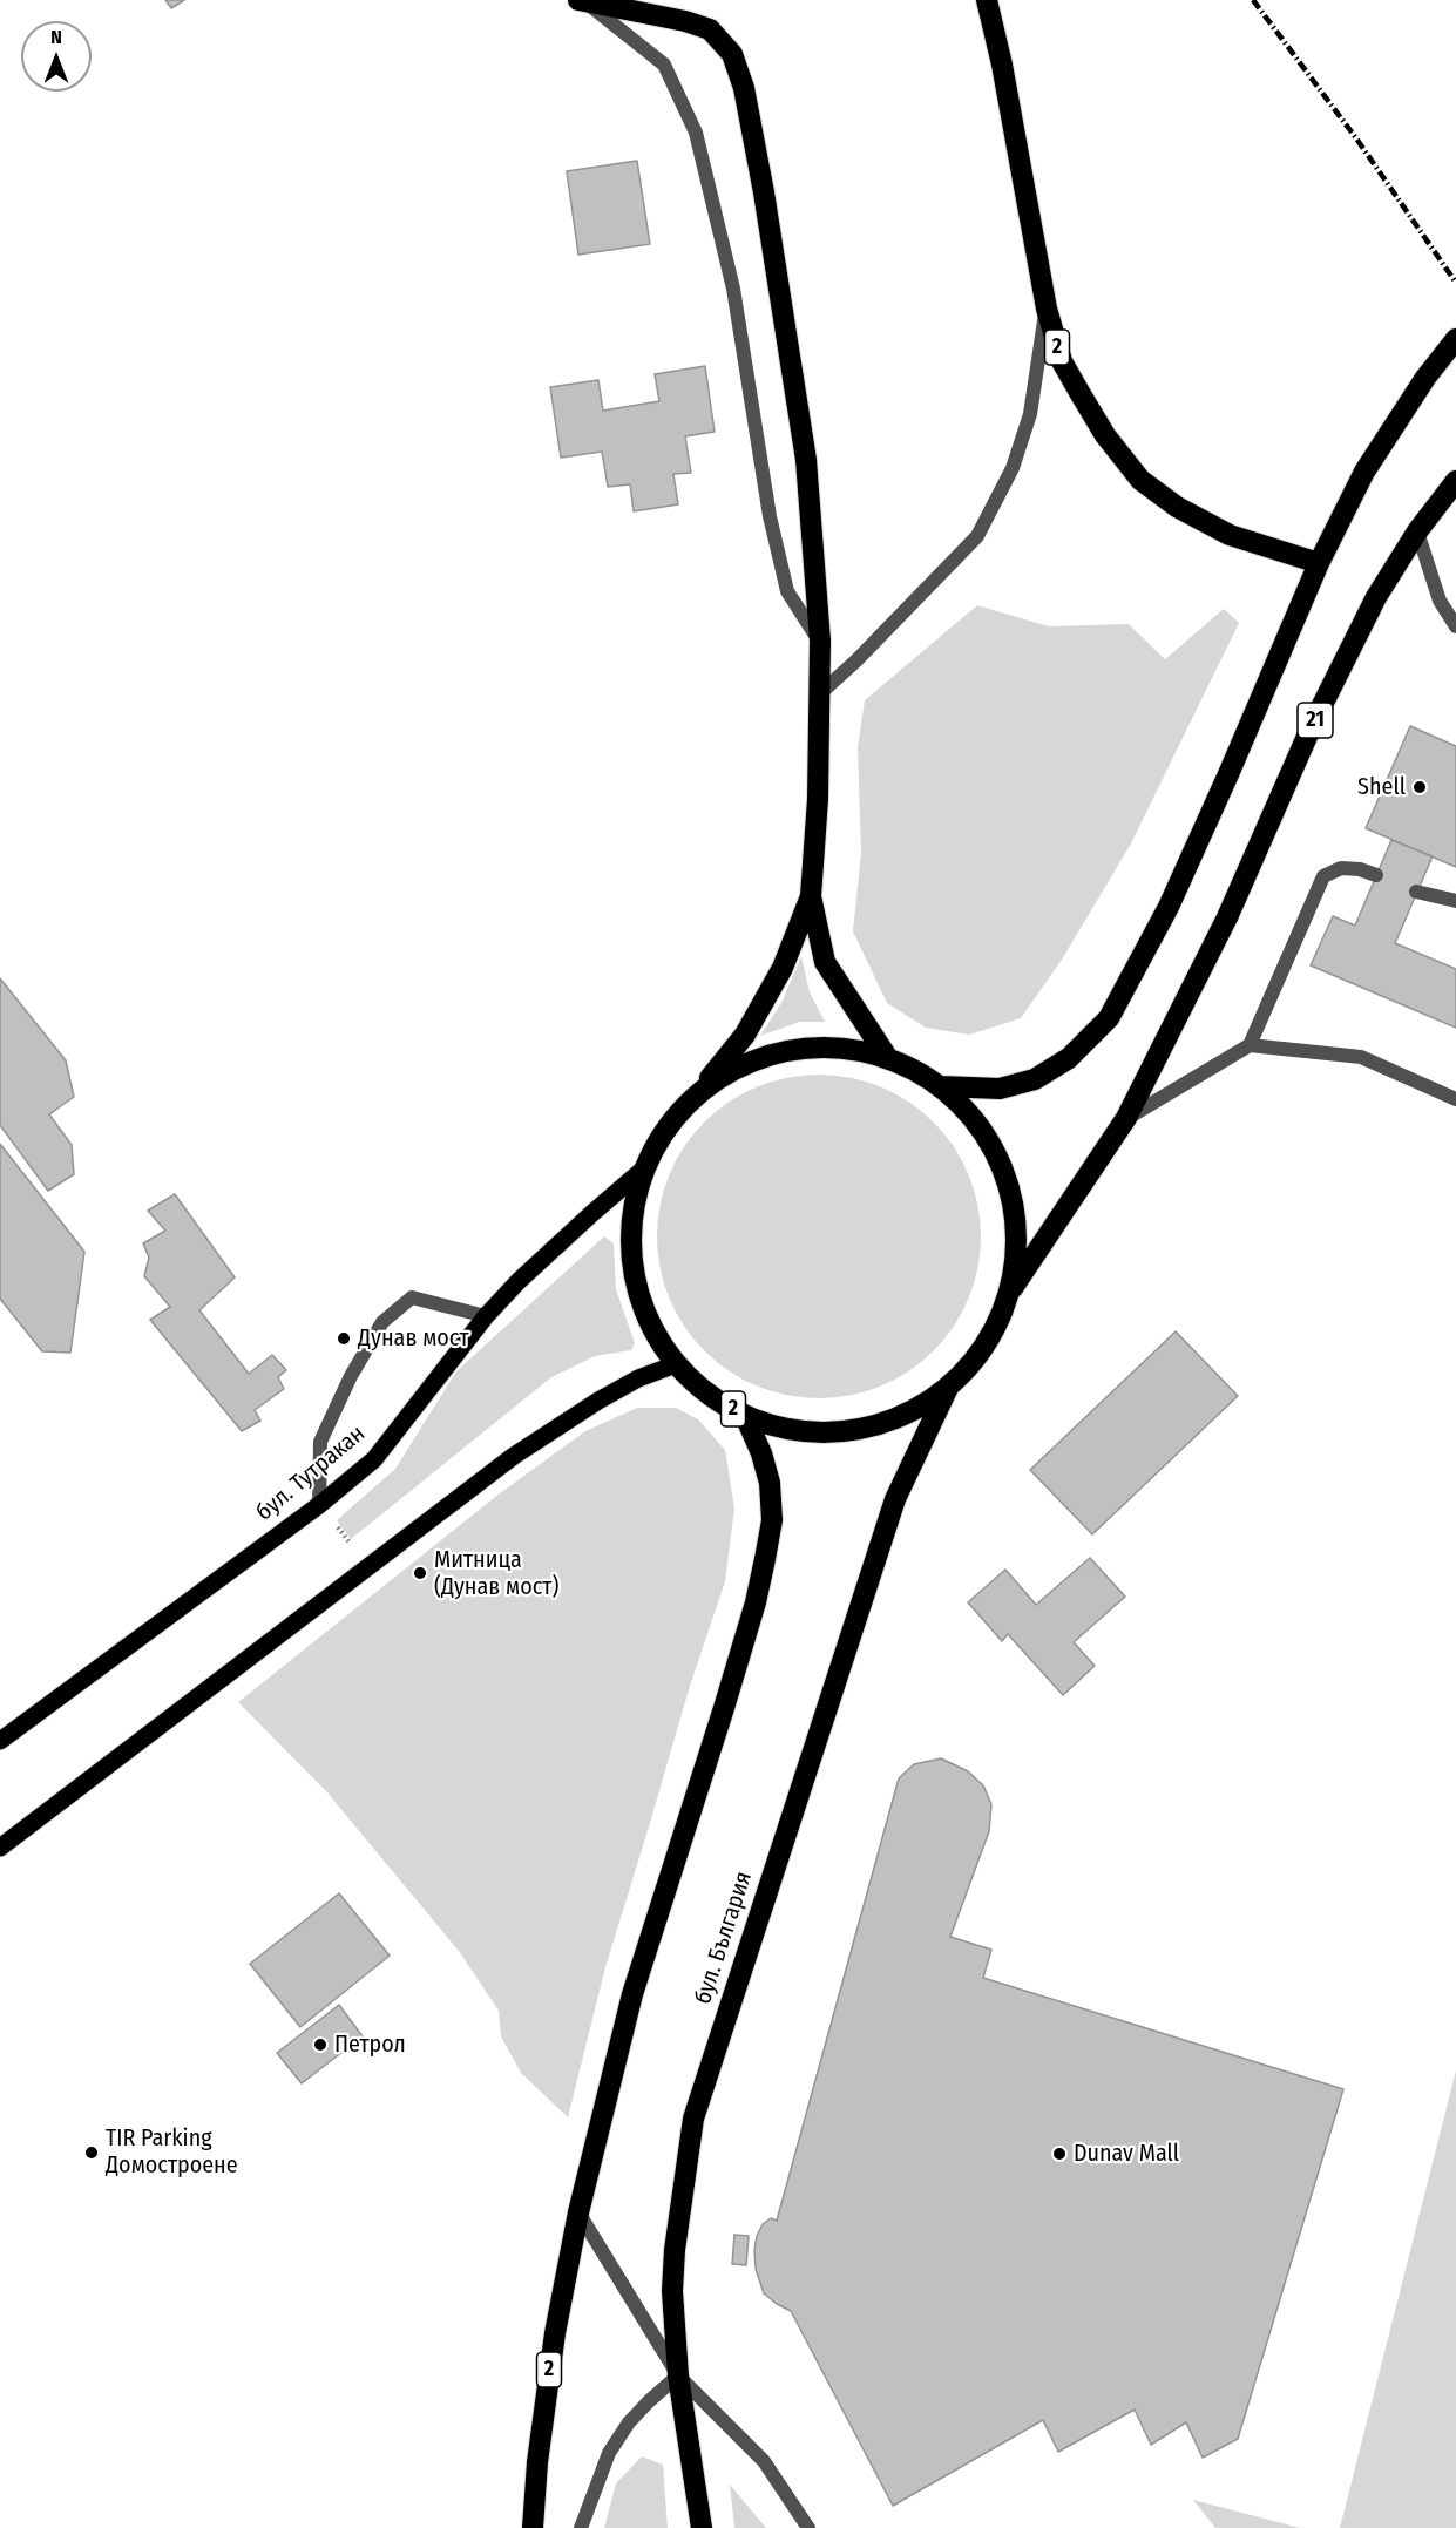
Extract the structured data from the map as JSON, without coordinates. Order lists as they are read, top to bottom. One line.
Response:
{"streets":{"highway":["2","21","бул. България"],"main road":["бул. Тутракан"]},"crossings":[["2","21"],["2","бул. Тутракан"],["2","бул. България"]],"places":["Shell","Дунав мост","Митница (Дунав мост)","Петрол","TIR Parking Домостроене","Dunav Mall"],"north":"top"}
